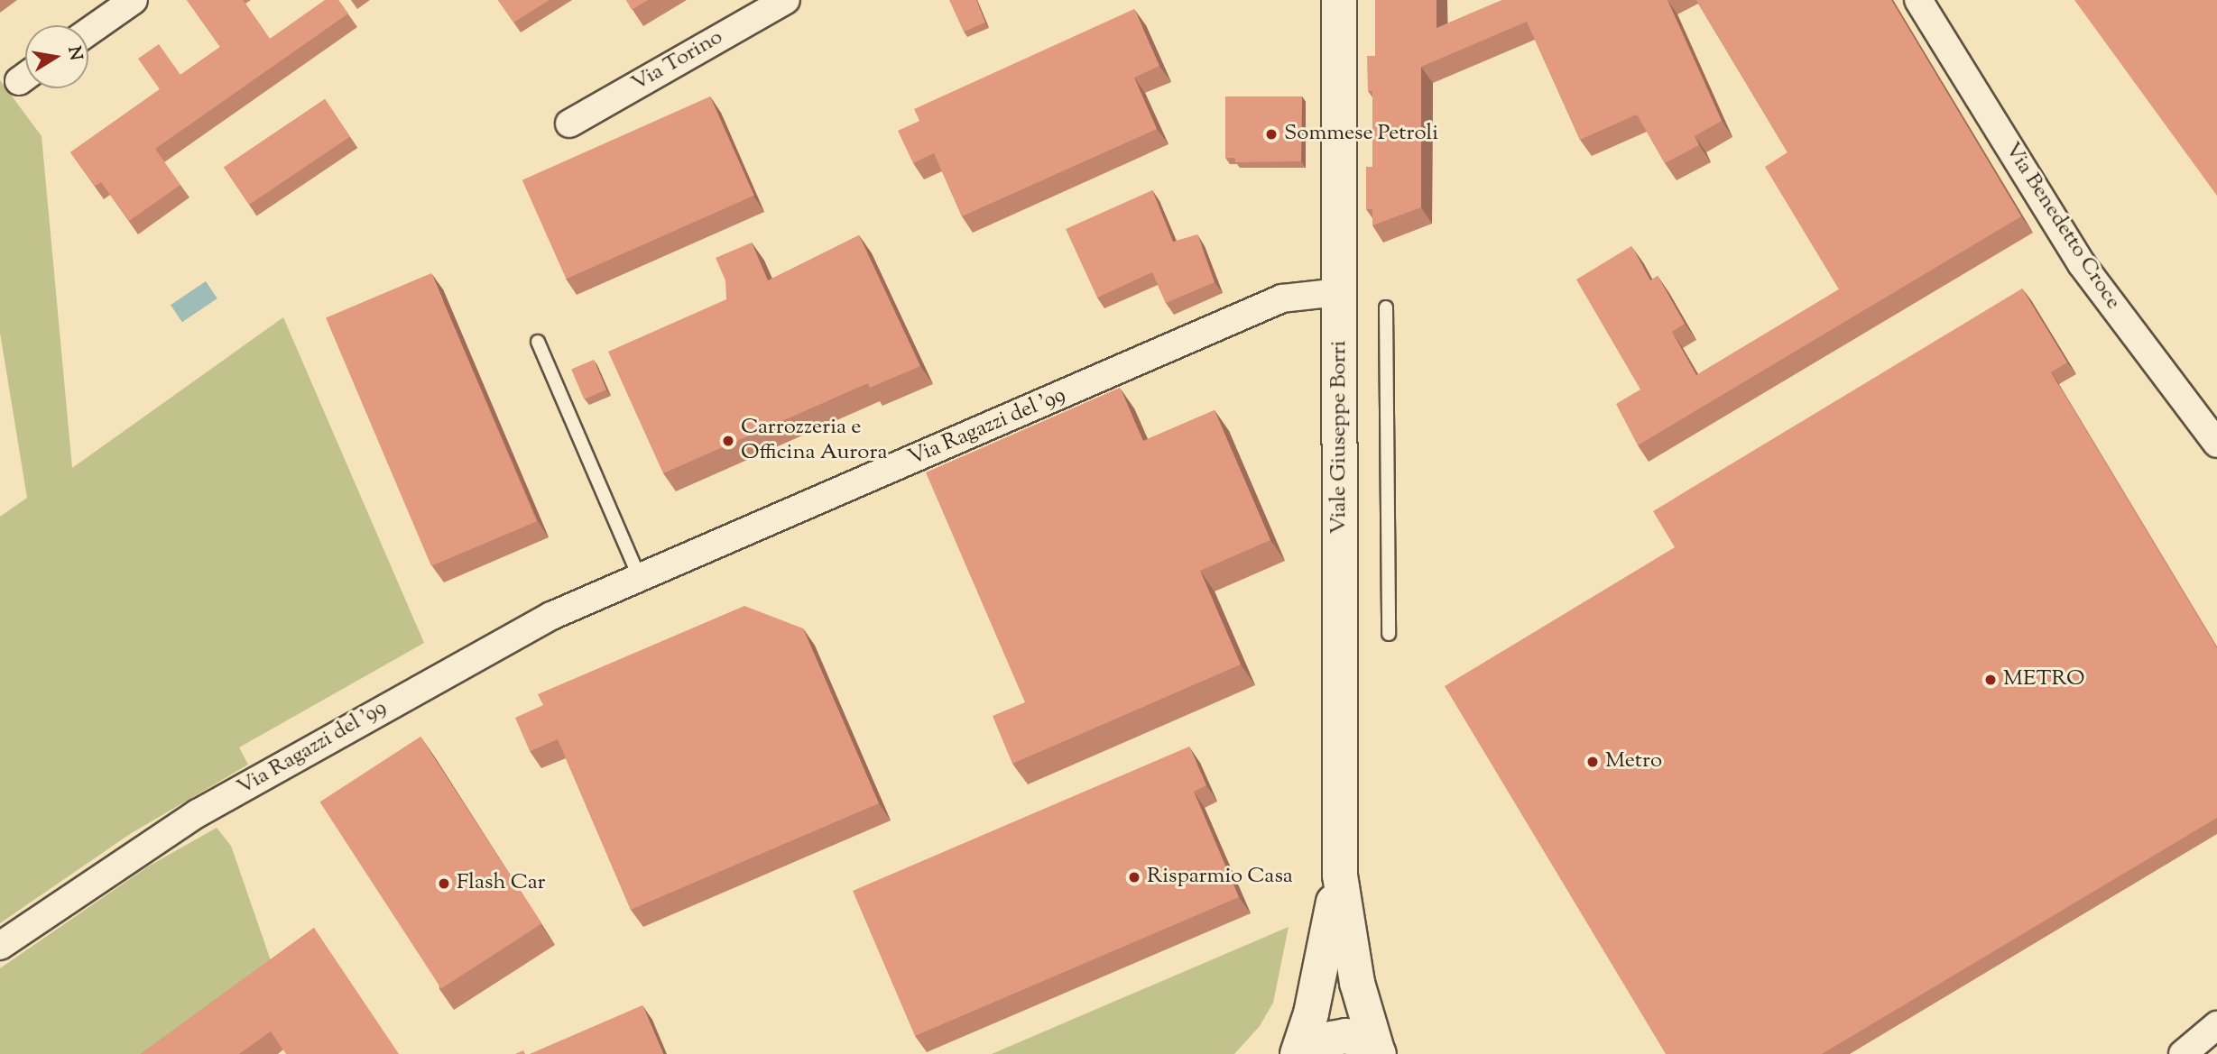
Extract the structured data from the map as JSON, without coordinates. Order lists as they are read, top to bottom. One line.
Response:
{"streets":{"main road":["Viale Giuseppe Borri"],"street":["Via Torino","Via Benedetto Croce","Via Ragazzi del '99"]},"crossings":[["Via Ragazzi del '99","Viale Giuseppe Borri"]],"places":["Sommese Petroli","Carrozzeria e Officina Aurora","METRO","Metro","Risparmio Casa","Flash Car"],"north":"right"}
